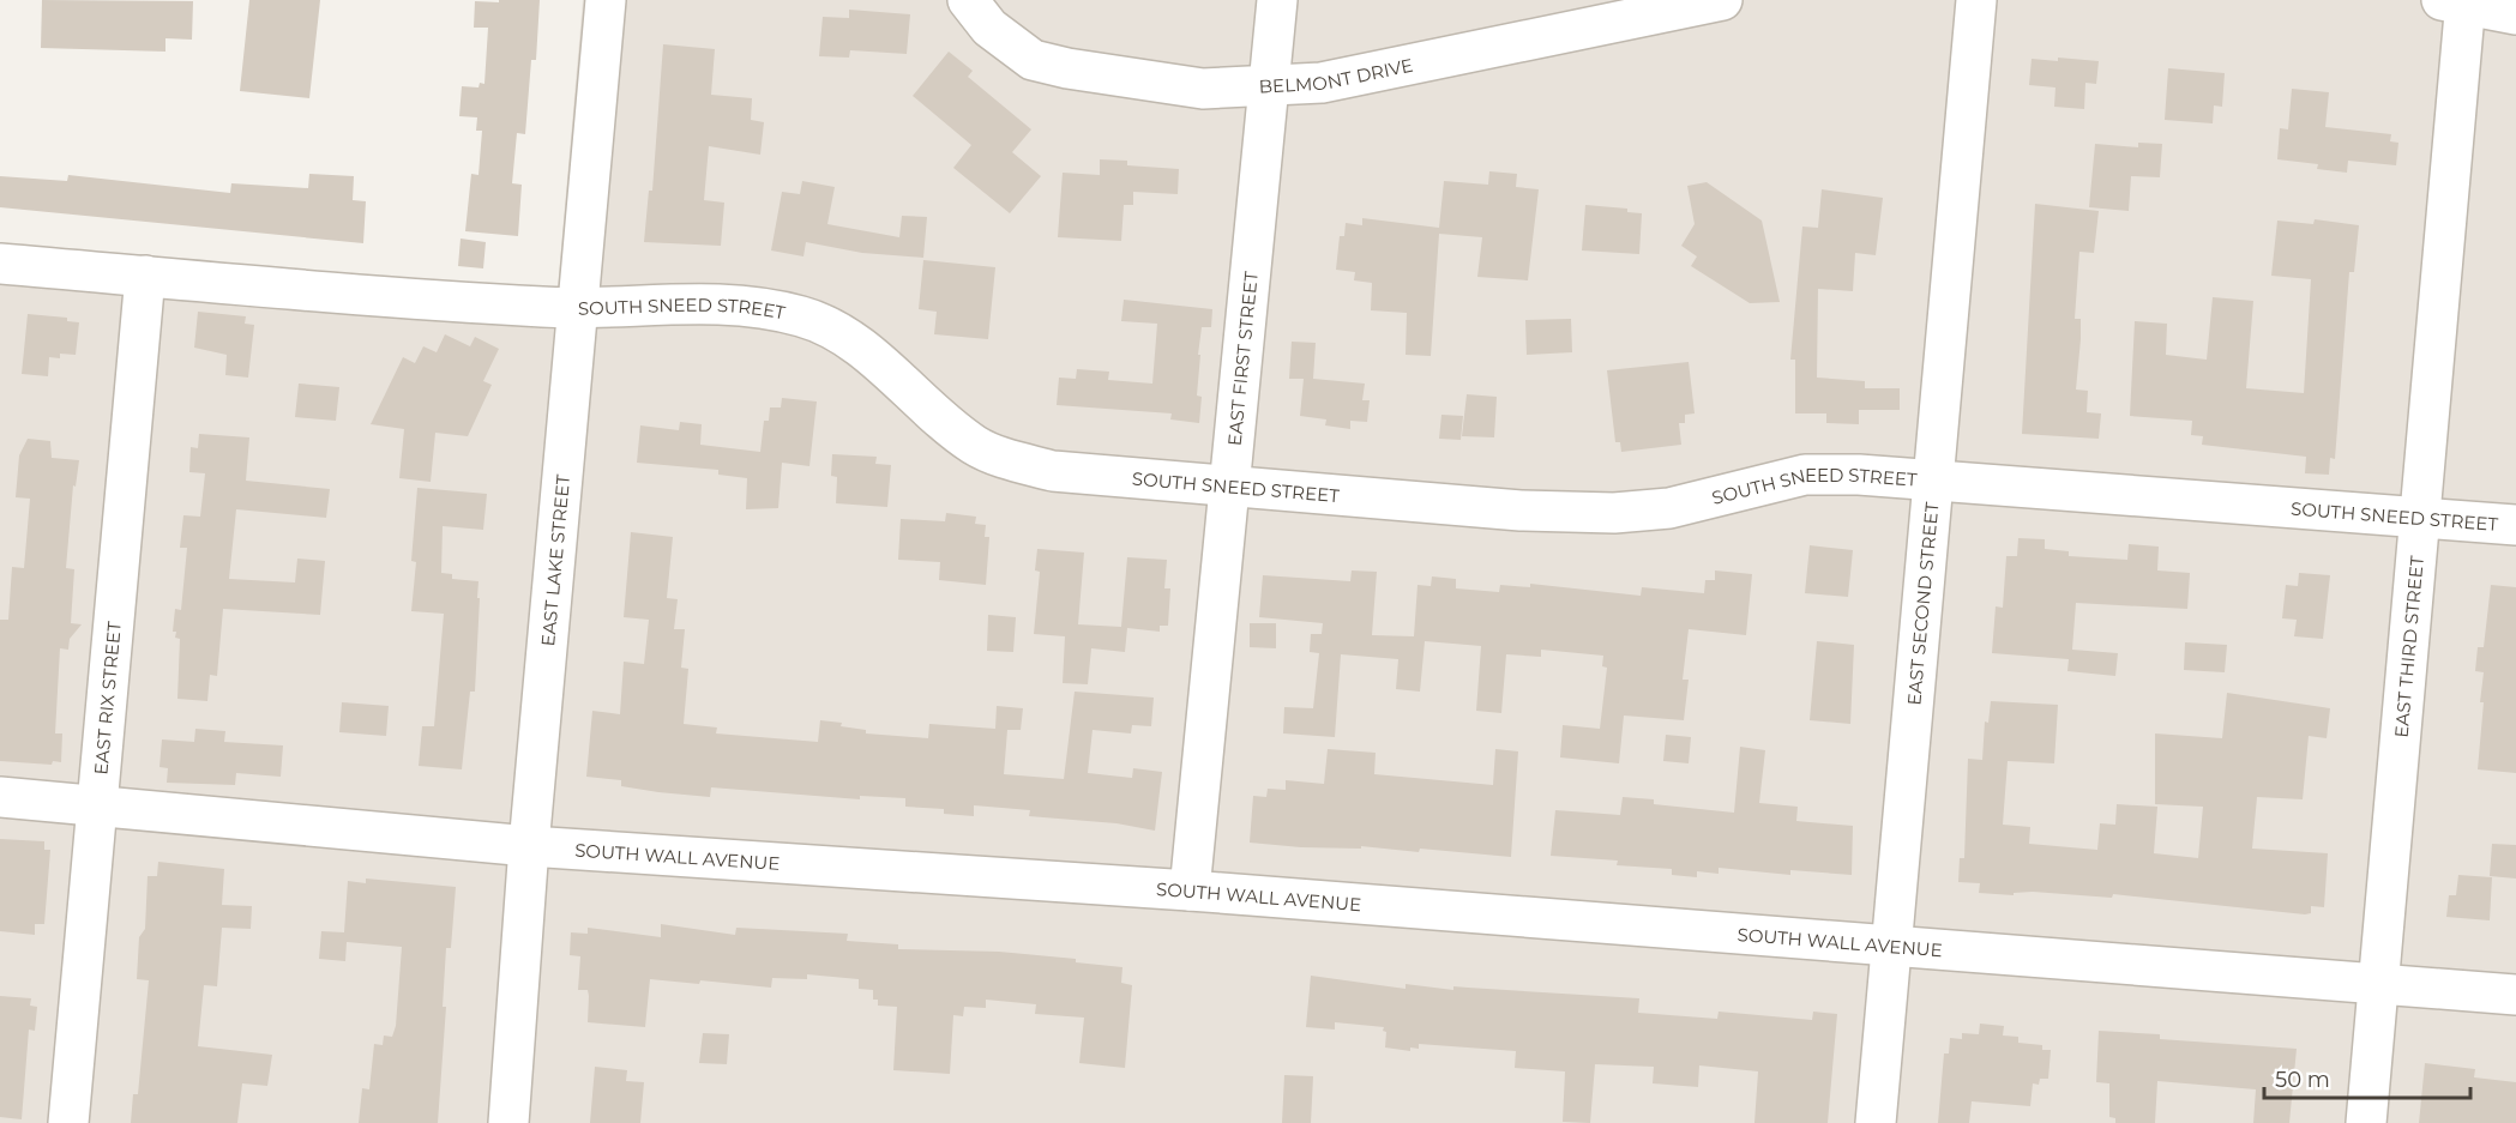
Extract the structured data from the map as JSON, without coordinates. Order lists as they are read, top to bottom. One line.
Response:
{"streets":{"street":["BELMONT DRIVE","SOUTH SNEED STREET","EAST FIRST STREET","EAST LAKE STREET","EAST SECOND STREET","EAST THIRD STREET","EAST RIX STREET","SOUTH WALL AVENUE"]},"crossings":[["BELMONT DRIVE","EAST FIRST STREET"],["SOUTH SNEED STREET","EAST FIRST STREET"],["SOUTH SNEED STREET","EAST LAKE STREET"],["SOUTH SNEED STREET","EAST SECOND STREET"],["SOUTH SNEED STREET","EAST THIRD STREET"],["SOUTH SNEED STREET","EAST RIX STREET"],["EAST FIRST STREET","SOUTH WALL AVENUE"],["EAST LAKE STREET","SOUTH WALL AVENUE"],["EAST SECOND STREET","SOUTH WALL AVENUE"],["EAST THIRD STREET","SOUTH WALL AVENUE"],["EAST RIX STREET","SOUTH WALL AVENUE"]],"scale_bar":"50 m"}
